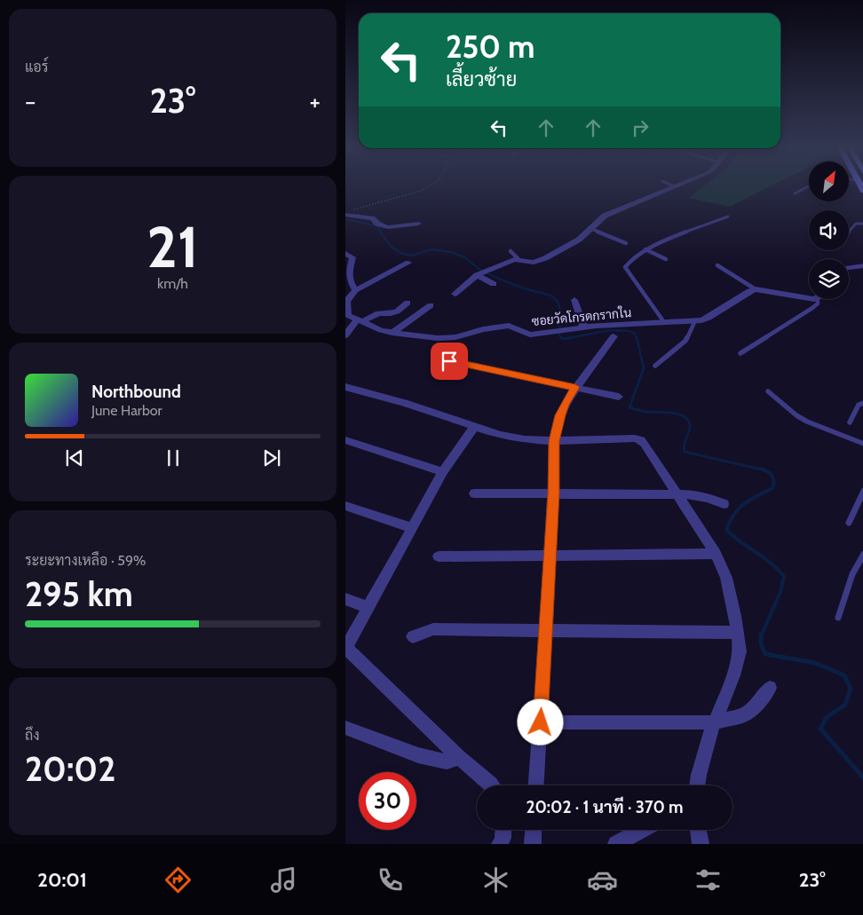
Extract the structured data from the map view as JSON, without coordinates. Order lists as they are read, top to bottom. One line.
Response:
{"streets":{"street":["ซอยวัดโกรดกรากใน"]},"north":"top right","page":{"tile":["แอร์",["21","km/h"],["ระยะทางเหลือ · 59%","295 km"],["ถึง","20:02"]],"turn":["250 m","เลี้ยวซ้าย"],"heat":["−","23°","+"],"song":["Northbound","June Harbor"],"limit":"30","trip":"20:02 · 1 นาที · 370 m","tabs":["20:01","23°"]}}
